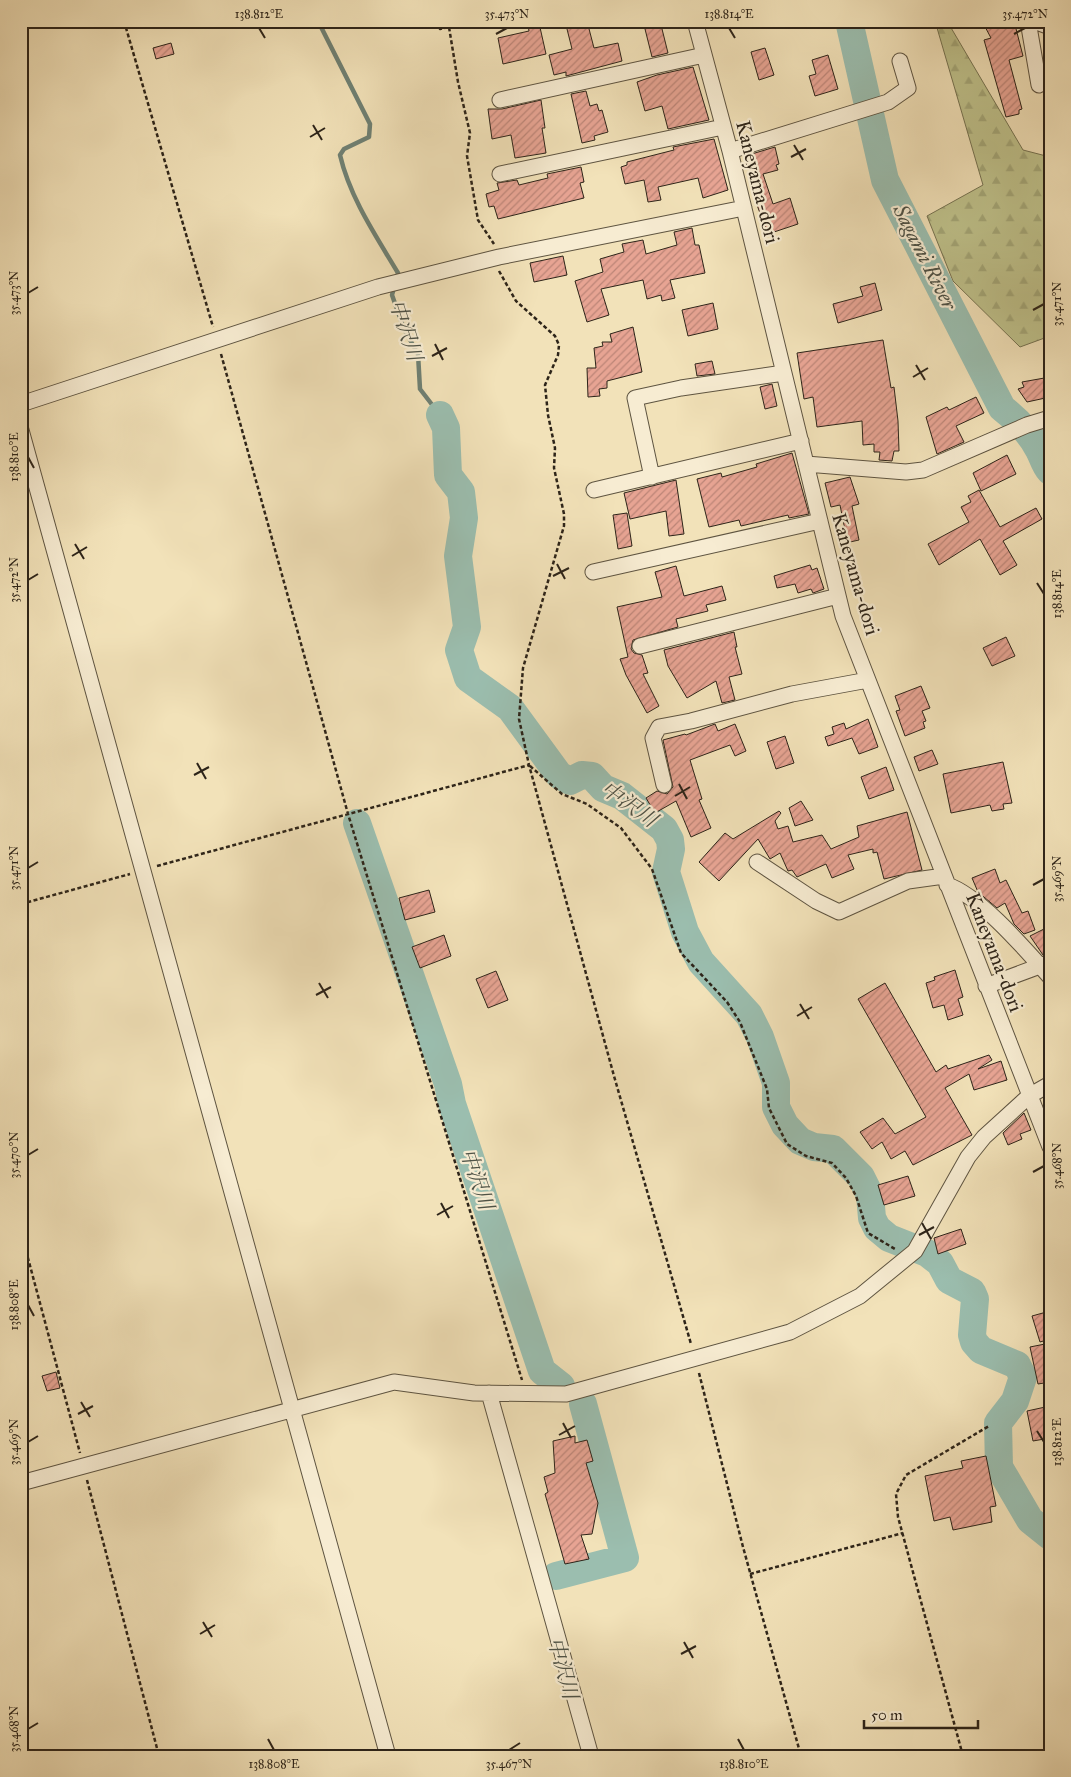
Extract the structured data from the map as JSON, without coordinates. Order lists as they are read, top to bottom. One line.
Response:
{"streets":{"street":["Kaneyama-dori"]},"water":["Sagami River","中沢川"],"scale_bar":"50 m","coordinates":["138.812°E","35.473°N","138.814°E","35.472°N","35.471°N","138.810°E","35.469°N","35.470°N","35.468°N","138.808°E","35.467°N"]}
